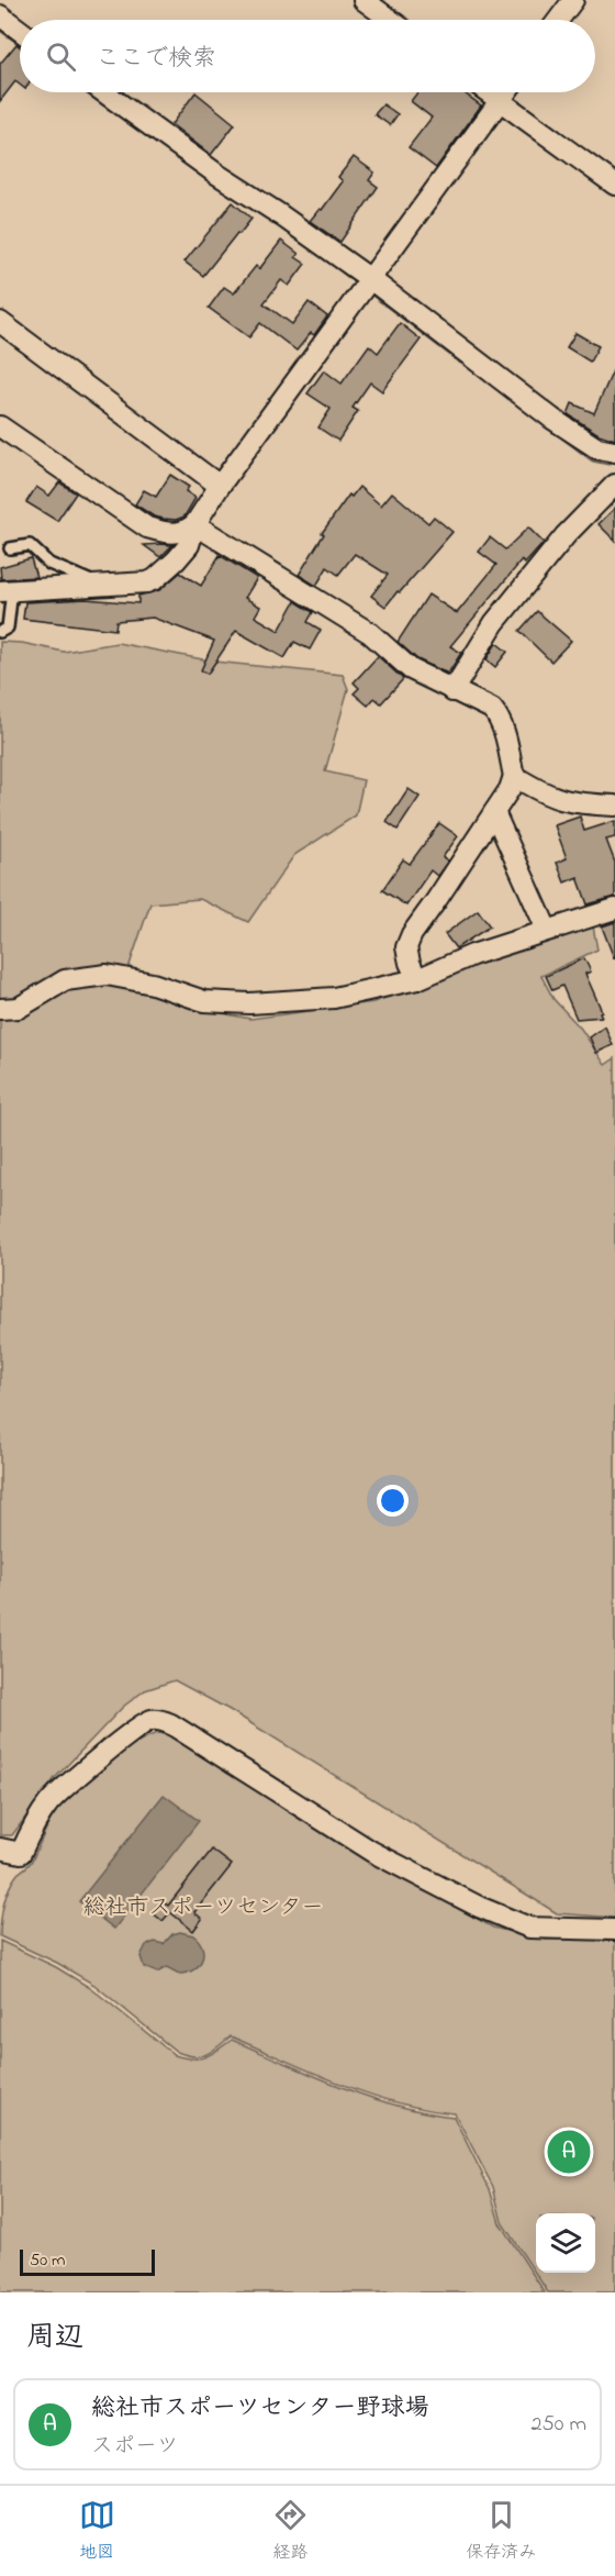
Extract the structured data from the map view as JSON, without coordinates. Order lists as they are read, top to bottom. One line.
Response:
{"parks":["総社市スポーツセンター"],"scale_bar":"50 m","page":{"search":"ここで検索","pins":"A","scale":"50 m","heading":"周辺","list":[{"mark":"A","name":"総社市スポーツセンター野球場","note":"スポーツ","value":"250 m"}],"nav":["地図","経路","保存済み"]}}
